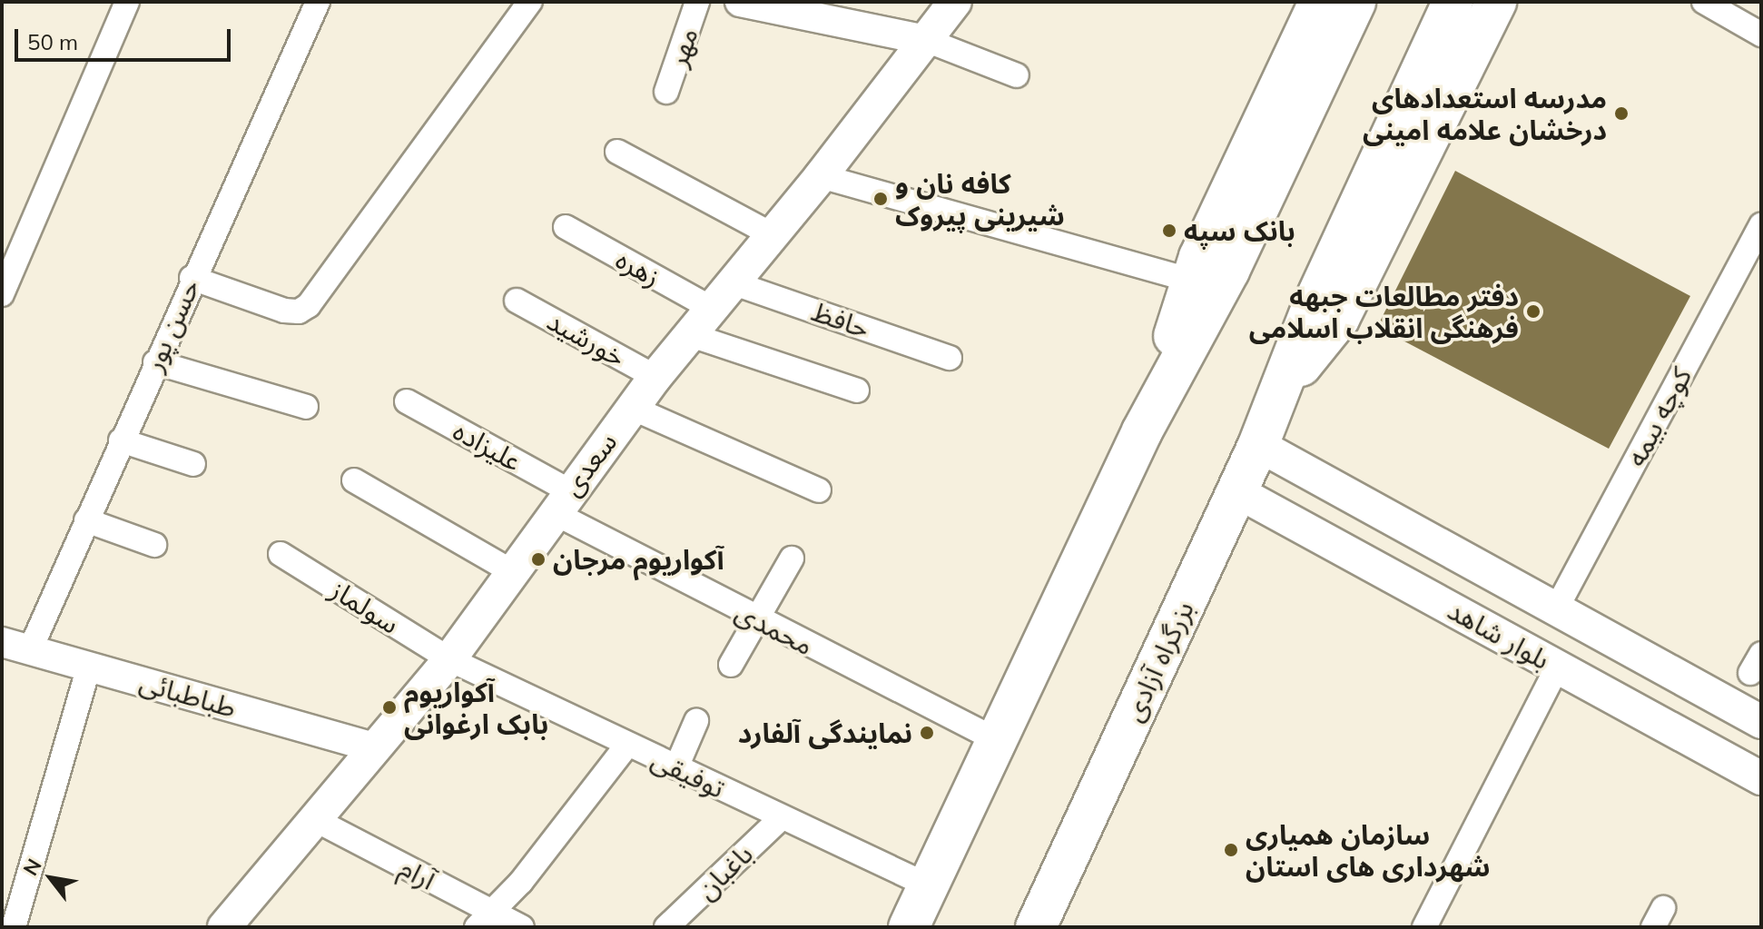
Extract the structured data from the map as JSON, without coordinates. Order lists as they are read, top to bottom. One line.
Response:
{"streets":{"highway":["بزرگراه آزادی"],"main road":["سعدی","بلوار شاهد"],"street":["مهر","زهره","حافظ","حسن پور","خورشید","کوچه بیمه","علیزاده","سولماز","محمدی","طباطبائی","توفیقی","باغبان","آرام"]},"crossings":[["زهره","سعدی"],["حافظ","سعدی"],["حسن پور","طباطبائی"],["خورشید","سعدی"],["کوچه بیمه","بلوار شاهد"],["علیزاده","سعدی"],["علیزاده","محمدی"],["سعدی","سولماز"],["سعدی","محمدی"],["سعدی","طباطبائی"],["سعدی","توفیقی"],["سعدی","آرام"],["سولماز","توفیقی"],["بلوار شاهد","بزرگراه آزادی"],["توفیقی","باغبان"]],"places":["مدرسه استعدادهای درخشان علامه امینی","کافه نان و شیرینی پیروک","بانک سپه","دفتر مطالعات جبهه فرهنگی انقلاب اسلامی","آکواریوم مرجان","آکواریوم بابک ارغوانی","نمایندگی آلفارد","سازمان همیاری شهرداری های استان"],"scale_bar":"50 m","north":"top left"}
